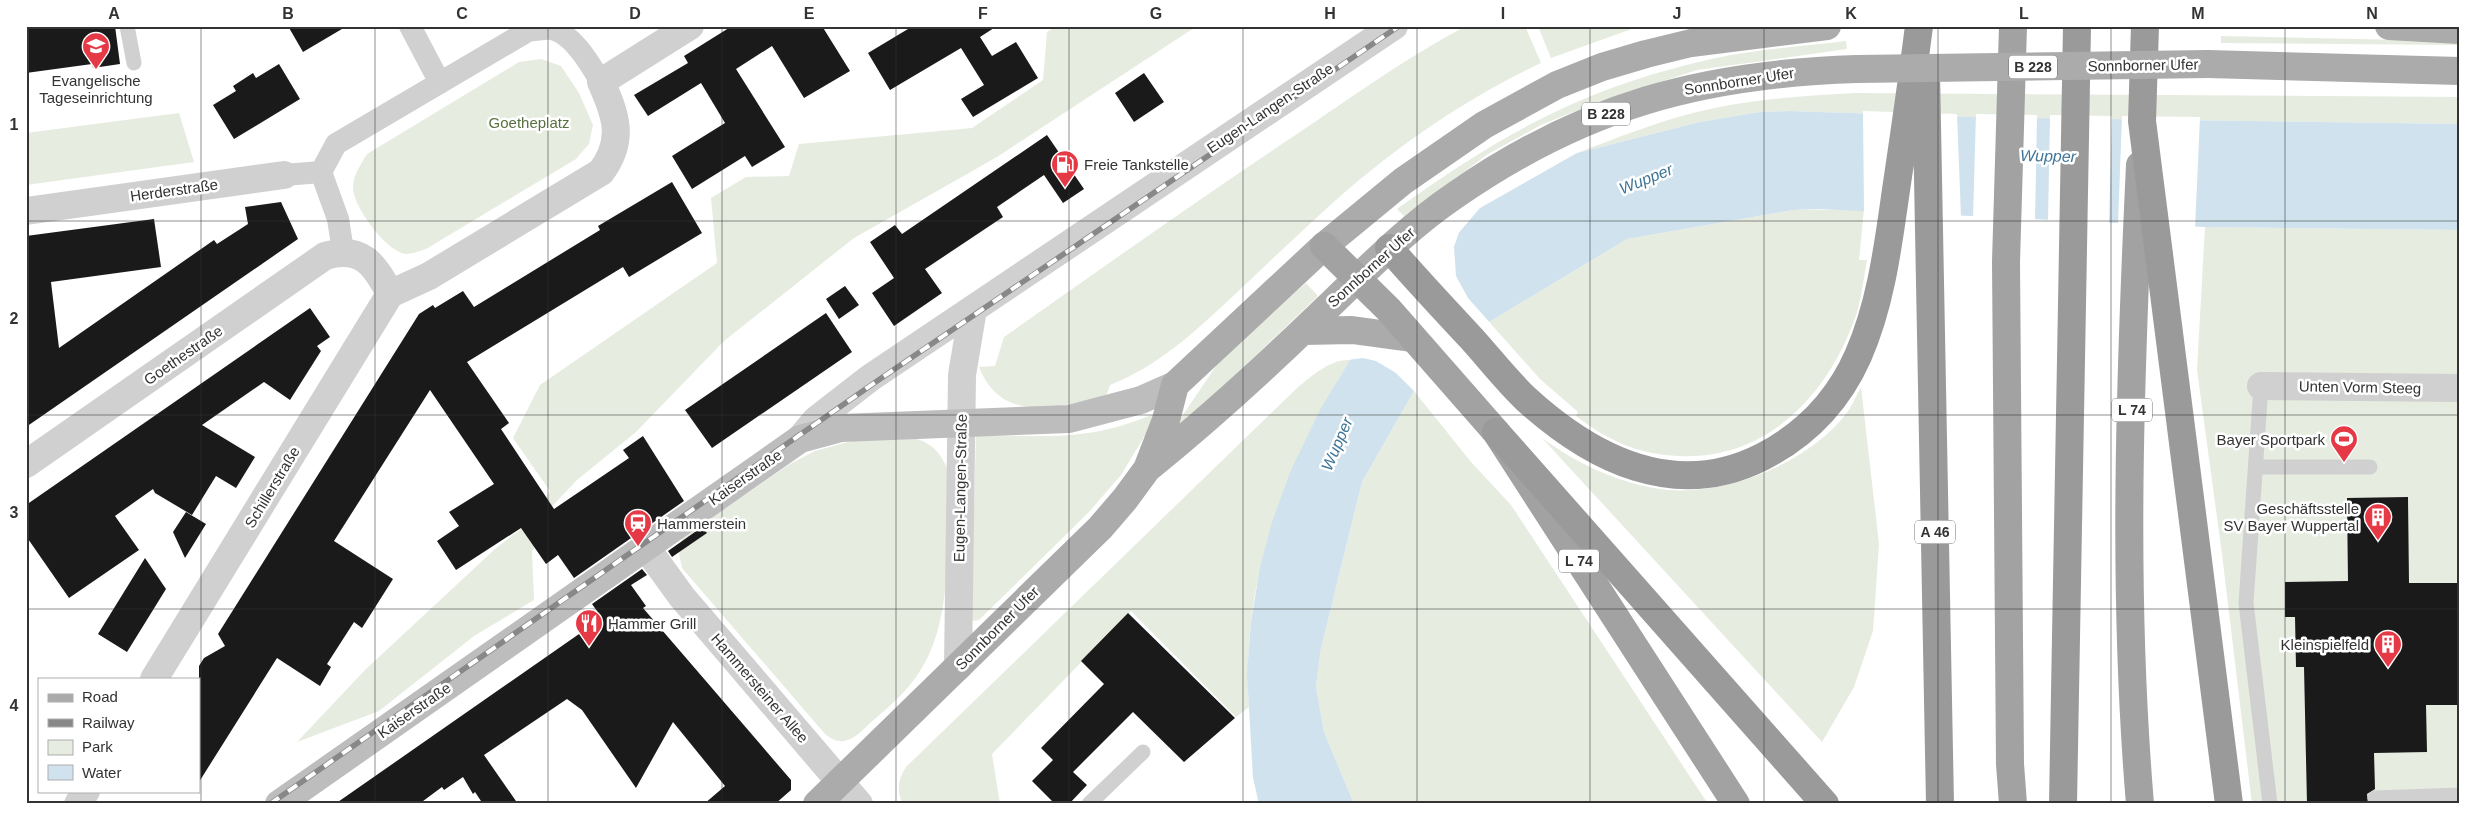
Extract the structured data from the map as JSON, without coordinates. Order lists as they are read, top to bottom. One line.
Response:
{"streets":{"highway":["L 74","A 46"],"main road":["Sonnborner Ufer","B 228","Kaiserstraße"],"street":["Eugen-Langen-Straße","Herderstraße","Goethestraße","Unten Vorm Steeg","Schillerstraße","Hammersteiner Allee"]},"crossings":[["Sonnborner Ufer","Eugen-Langen-Straße"],["Sonnborner Ufer","Kaiserstraße"],["Sonnborner Ufer","Hammersteiner Allee"],["Eugen-Langen-Straße","Kaiserstraße"],["Kaiserstraße","Hammersteiner Allee"]],"water":["Wupper"],"parks":["Goetheplatz"],"places":{"school or university":["Evangelische Tageseinrichtung"],"fuel station":["Freie Tankstelle"],"sports":["Bayer Sportpark"],"building":["Geschäftsstelle SV Bayer Wuppertal","Kleinspielfeld"],"station":["Hammerstein"],"restaurant":["Hammer Grill"]},"legend":["Road","Railway","Park","Water"],"grid":{"columns":["A","B","C","D","E","F","G","H","I","J","K","L","M","N"],"rows":["1","2","3","4"]}}
